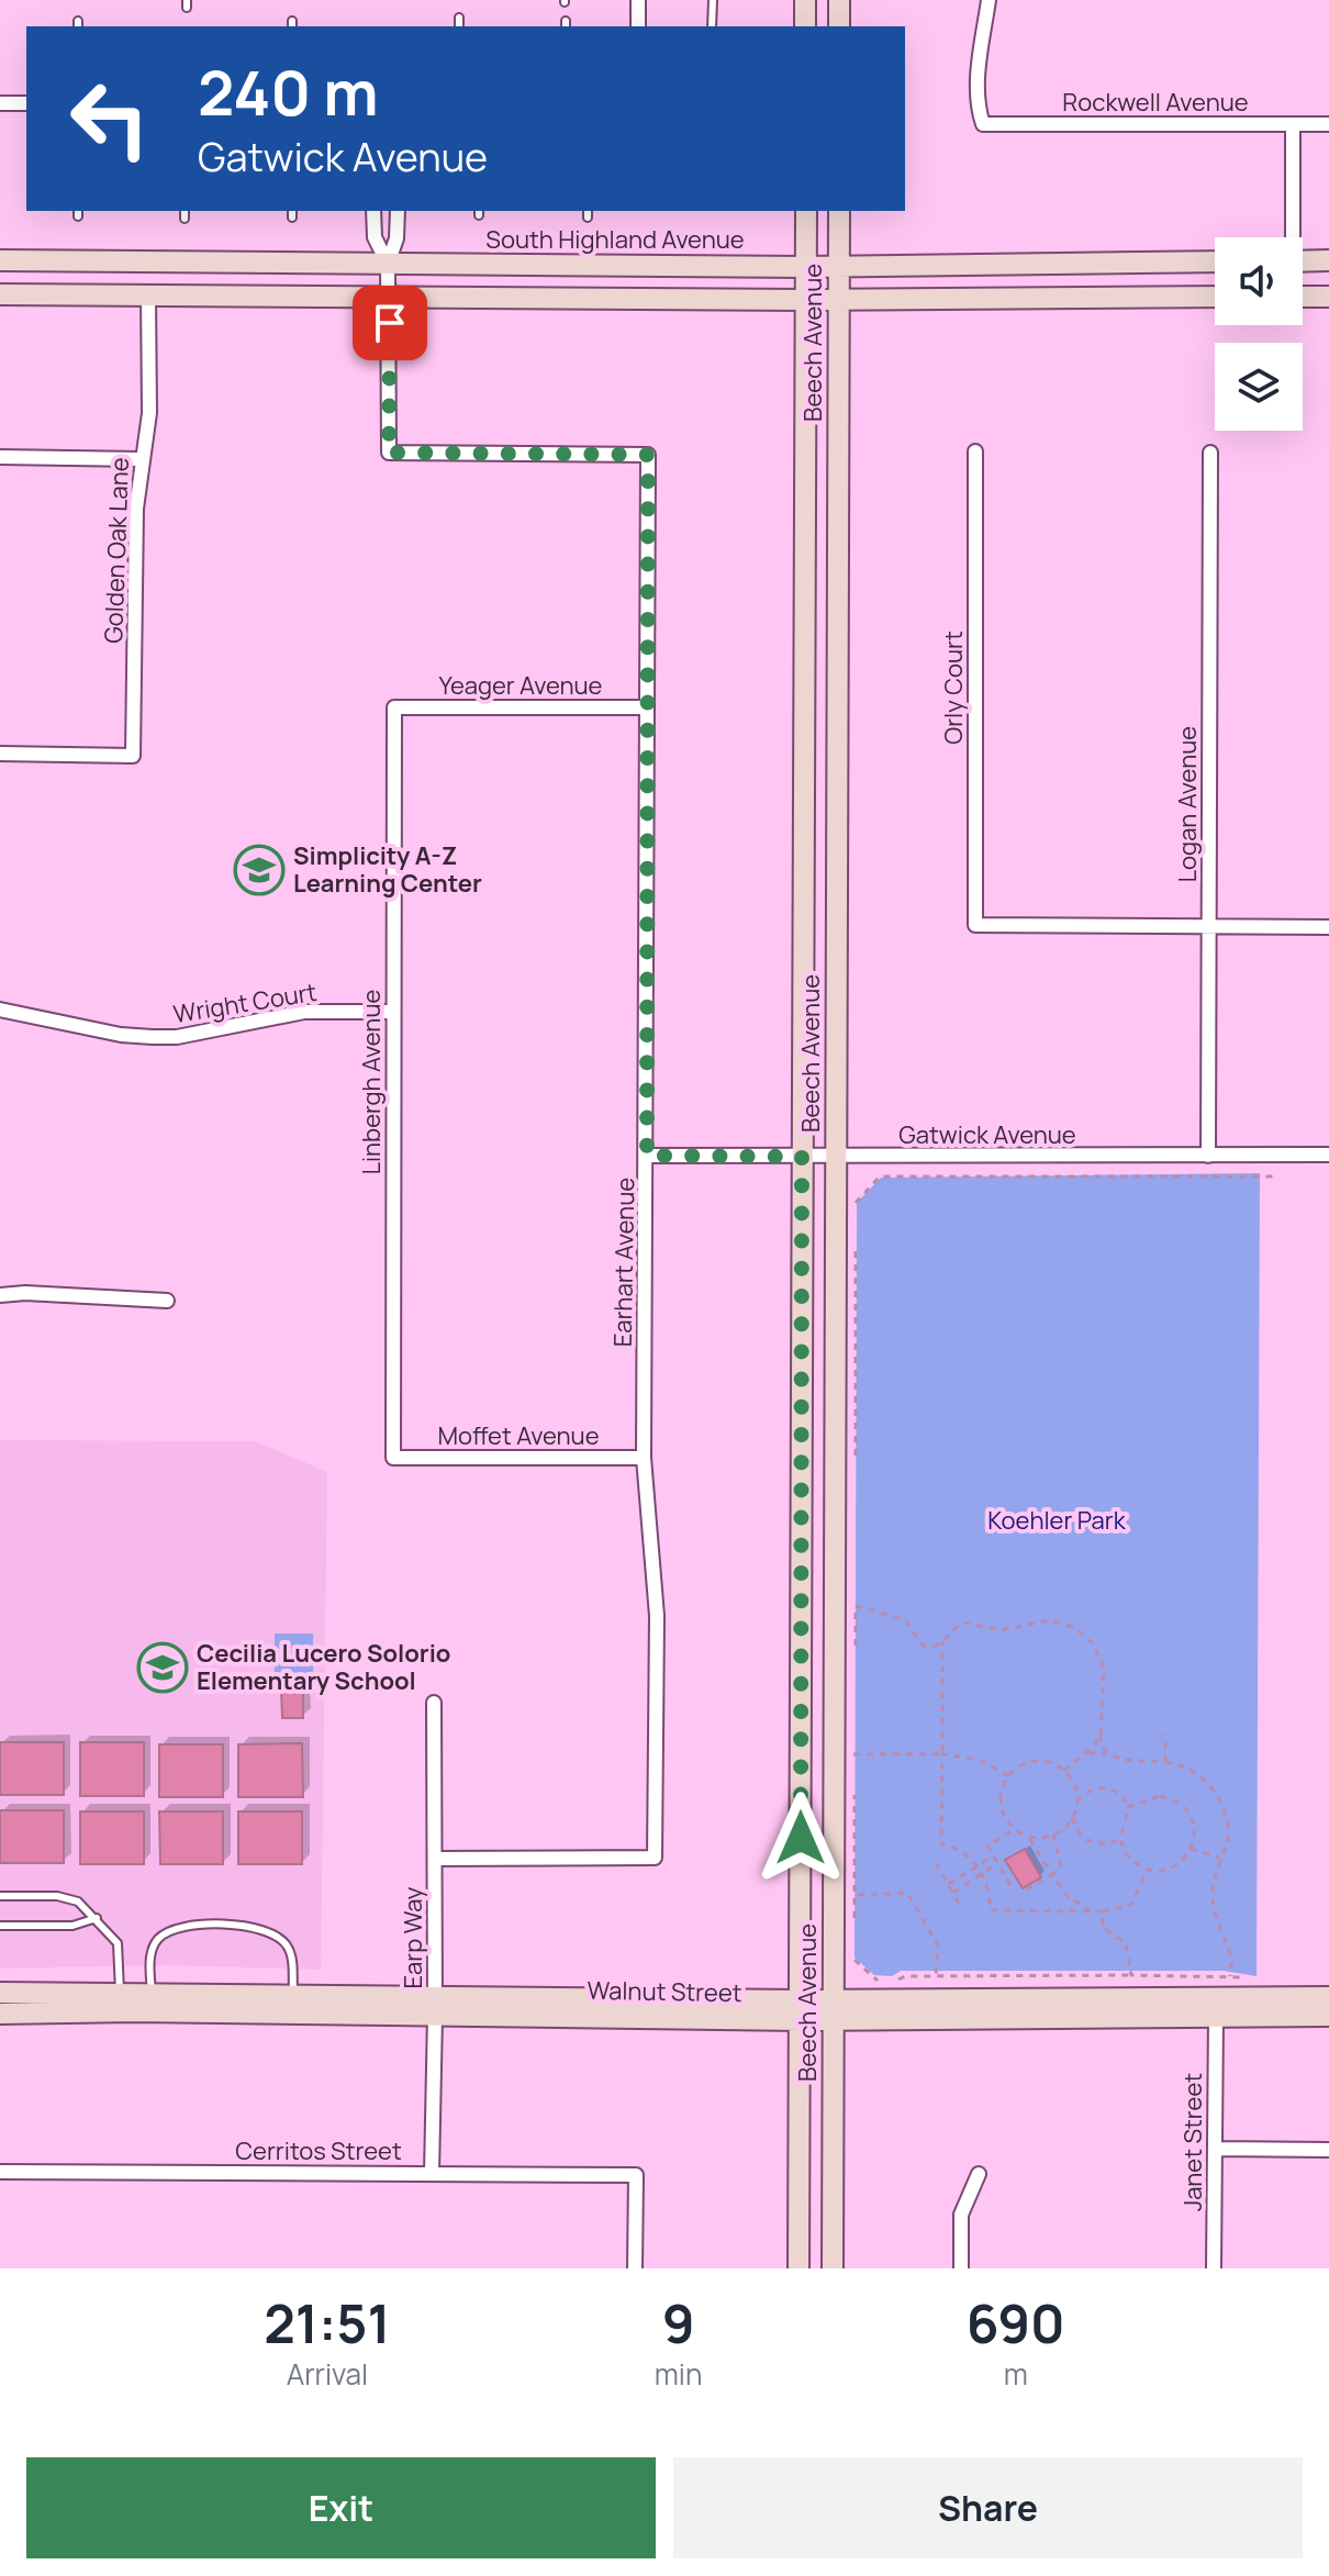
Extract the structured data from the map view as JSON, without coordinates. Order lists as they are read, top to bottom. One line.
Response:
{"streets":{"street":["Rockwell Avenue","South Highland Avenue","Beech Avenue","Golden Oak Lane","Yeager Avenue","Orly Court","Logan Avenue","Wright Court","Linbergh Avenue","Gatwick Avenue","Earhart Avenue","Moffet Avenue","Earp Way","Walnut Street","Janet Street","Cerritos Street"]},"crossings":[["South Highland Avenue","Beech Avenue"],["Beech Avenue","Gatwick Avenue"],["Beech Avenue","Walnut Street"],["Yeager Avenue","Linbergh Avenue"],["Yeager Avenue","Earhart Avenue"],["Orly Court","Logan Avenue"],["Logan Avenue","Gatwick Avenue"],["Wright Court","Linbergh Avenue"],["Linbergh Avenue","Moffet Avenue"],["Gatwick Avenue","Earhart Avenue"],["Earhart Avenue","Moffet Avenue"],["Earhart Avenue","Earp Way"],["Earp Way","Walnut Street"],["Earp Way","Cerritos Street"],["Walnut Street","Janet Street"]],"parks":["Koehler Park"],"places":{"school or university":["Simplicity A-Z Learning Center","Cecilia Lucero Solorio Elementary School"]},"page":{"turn":["240 m","Gatwick Avenue"],"eta":["21:51","Arrival","9","min","690","m"],"buttons":["Exit","Share"]}}
